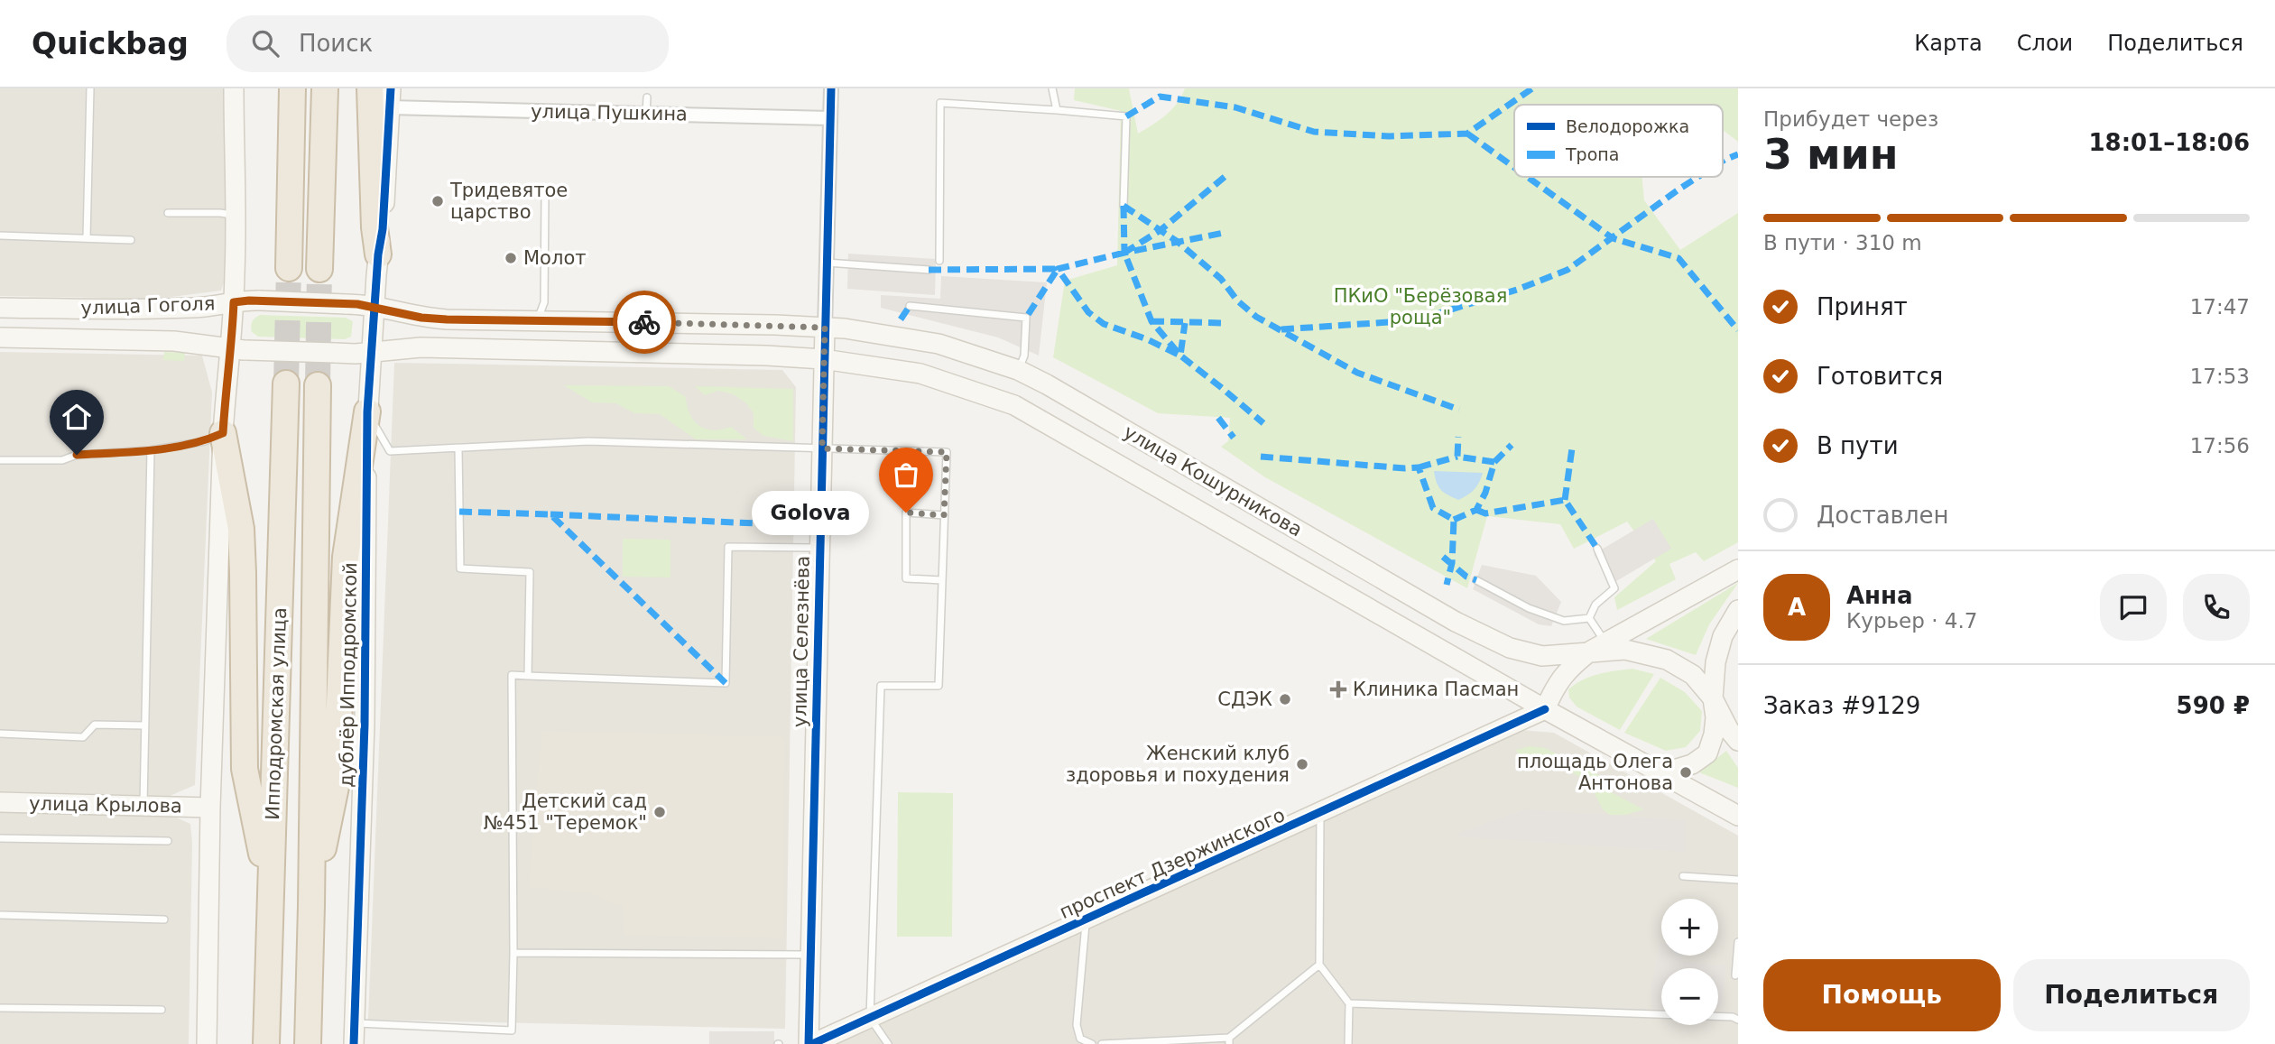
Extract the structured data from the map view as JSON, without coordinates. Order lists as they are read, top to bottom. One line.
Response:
{"streets":{"highway":["Ипподромская улица"],"main road":["улица Гоголя","улица Кошурникова","улица Селезнёва","дублёр Ипподромской","улица Крылова","проспект Дзержинского"],"street":["улица Пушкина"]},"crossings":[["улица Пушкина","улица Селезнёва"],["улица Гоголя","улица Кошурникова"],["улица Гоголя","улица Селезнёва"],["улица Гоголя","дублёр Ипподромской"],["улица Кошурникова","улица Селезнёва"],["улица Кошурникова","проспект Дзержинского"],["улица Селезнёва","проспект Дзержинского"]],"parks":["ПКиО \"Берёзовая роща\""],"places":{"other":["Тридевятое царство","Молот","Golova","СДЭК","Женский клуб здоровья и похудения","площадь Олега Антонова","Детский сад №451 \"Теремок\""],"health":["Клиника Пасман"]},"legend":["Велодорожка","Тропа"],"page":{"header":"Quickbag","search":"Поиск","nav":["Карта","Слои","Поделиться"],"heading":["3 мин","Прибудет через","18:01–18:06"],"panel":["Анна","Курьер · 4.7","Заказ #9129","590 ₽"],"bar":"В пути · 310 m","list":[["Принят","17:47"],["Готовится","17:53"],["В пути","17:56"],"Доставлен"],"bubble":"Golova","round":"А","map_buttons":["+","−"],"buttons":["Помощь","Поделиться"]}}
